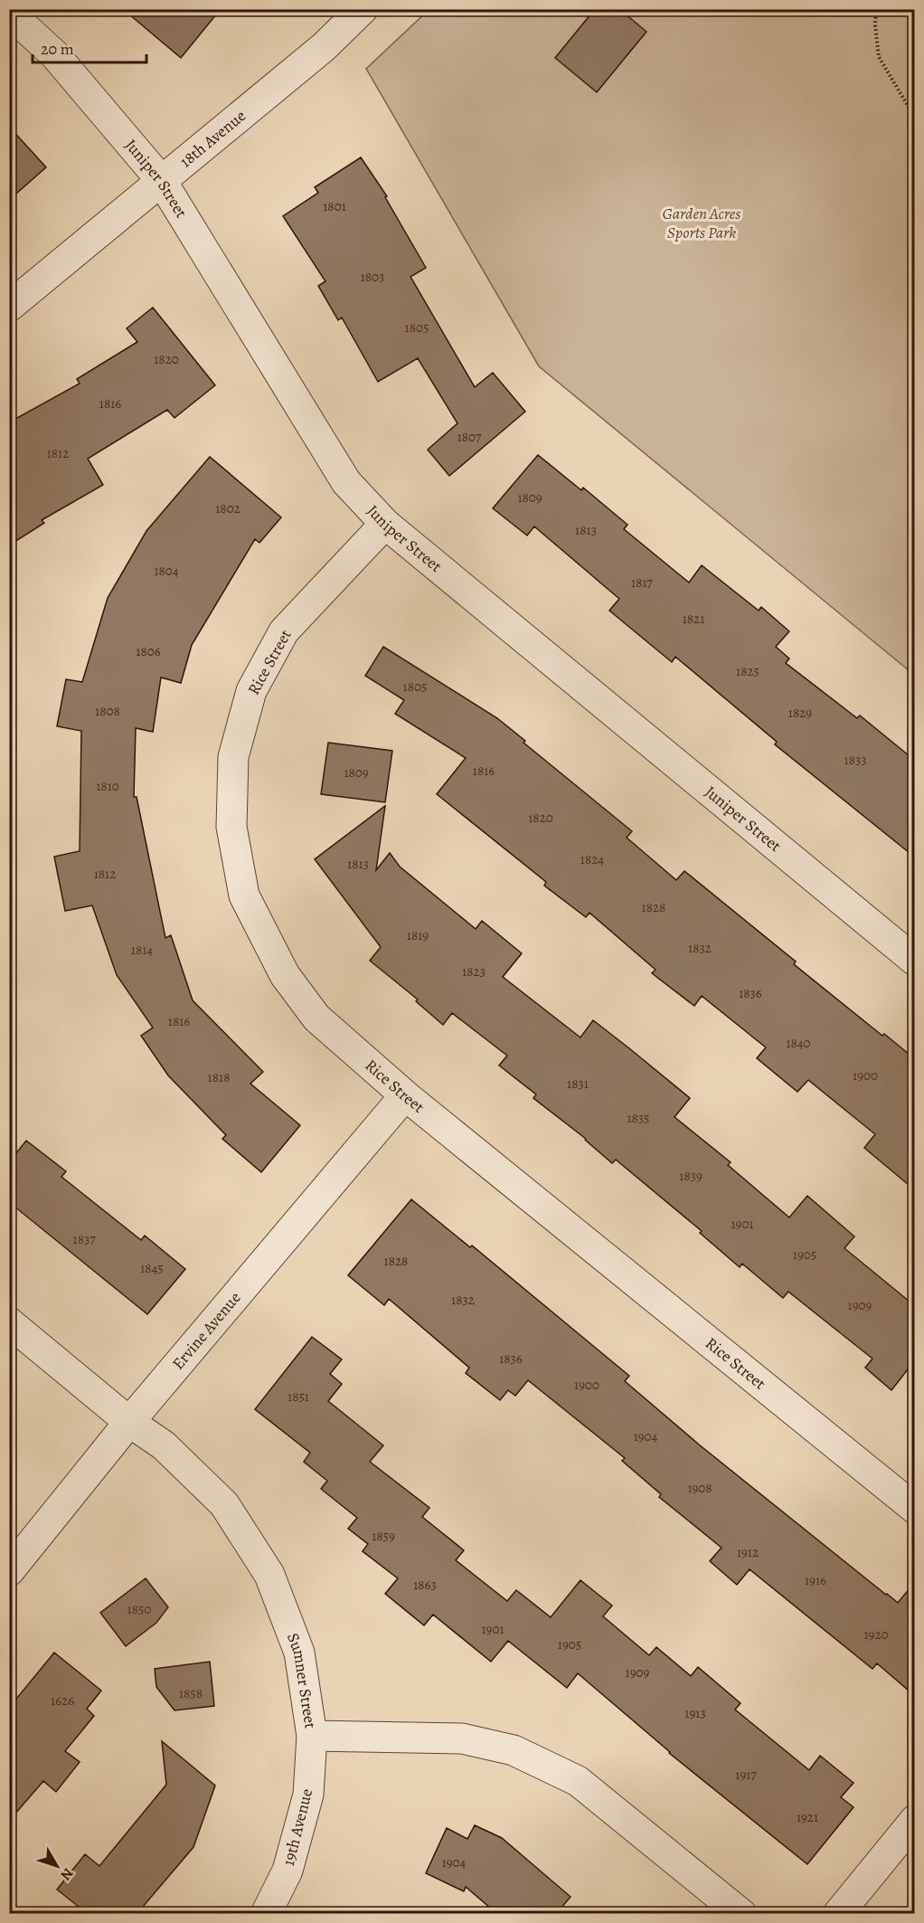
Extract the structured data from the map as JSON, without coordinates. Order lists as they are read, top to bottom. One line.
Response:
{"streets":{"street":["18th Avenue","Juniper Street","Rice Street","Ervine Avenue","Sumner Street","19th Avenue"]},"crossings":[["18th Avenue","Juniper Street"],["Juniper Street","Rice Street"],["Rice Street","Ervine Avenue"],["Ervine Avenue","Sumner Street"],["Sumner Street","19th Avenue"]],"parks":["Garden Acres Sports Park"],"house_numbers":["1801","1803","1805","1820","1816","1807","1812","1809","1802","1813","1804","1817","1821","1806","1825","1805","1808","1829","1833","1816","1809","1810","1820","1824","1813","1812","1828","1819","1832","1814","1823","1836","1816","1840","1900","1818","1831","1835","1839","1901","1837","1905","1828","1845","1832","1909","1836","1900","1851","1904","1908","1859","1912","1916","1863","1850","1901","1920","1905","1909","1858","1626","1913","1917","1921","1904"],"scale_bar":"20 m","north":"bottom right"}
